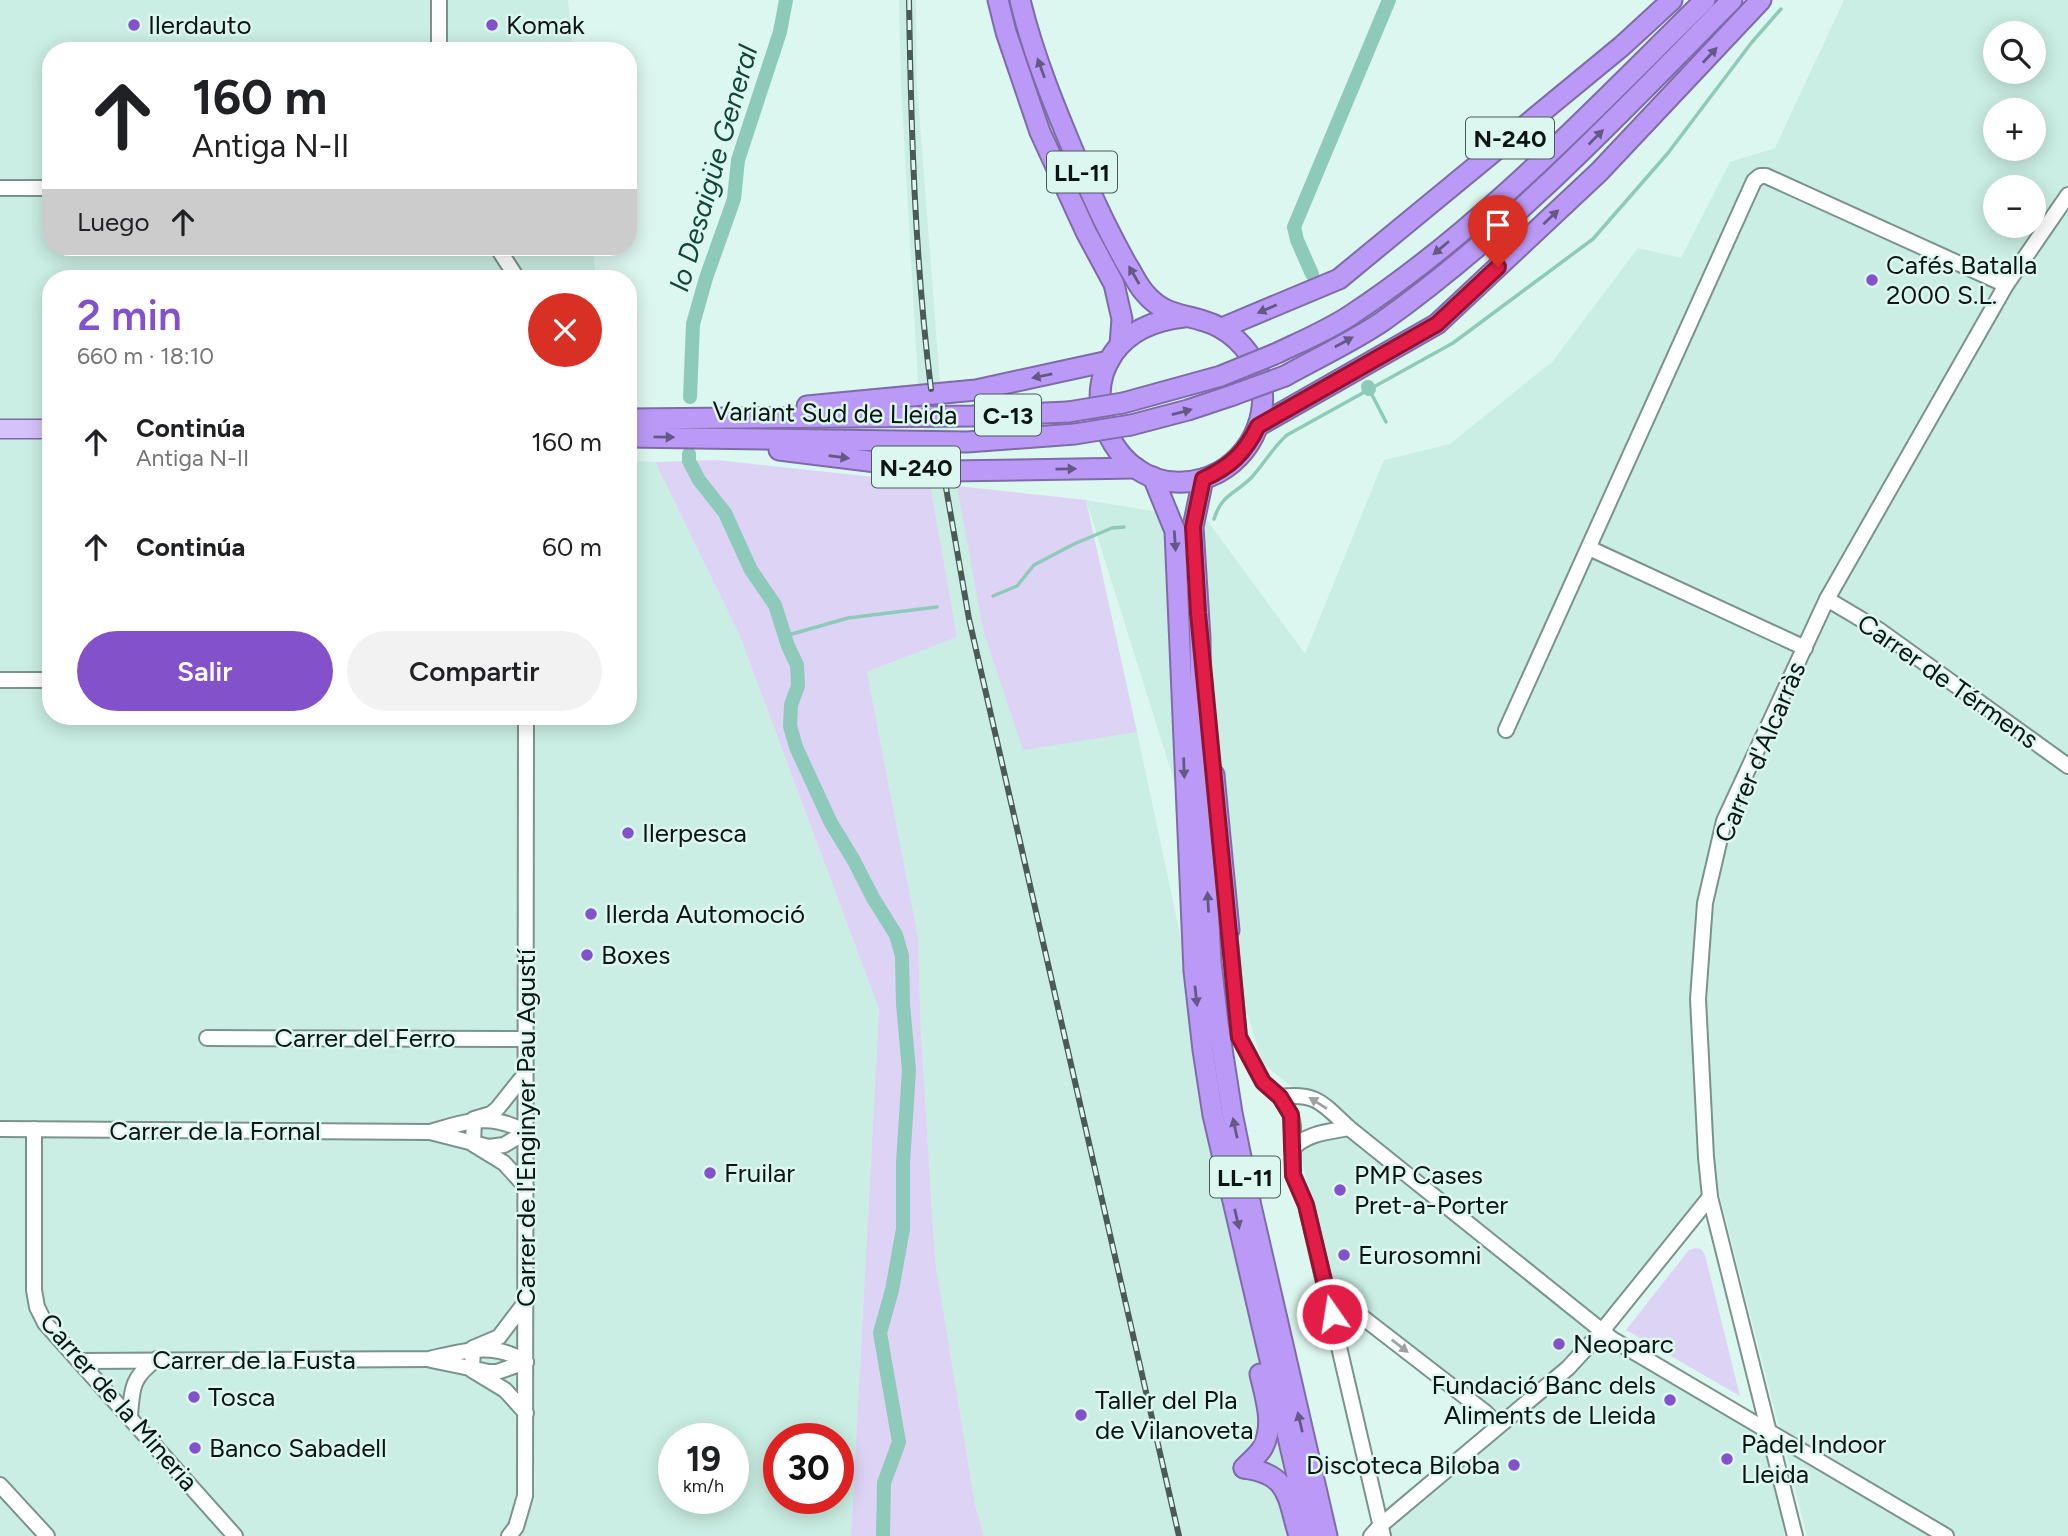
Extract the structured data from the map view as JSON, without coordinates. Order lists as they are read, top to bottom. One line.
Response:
{"streets":{"highway":["N-240","LL-11","Variant Sud de Lleida","C-13"],"street":["Carrer de Térmens","Carrer d'Alcarràs","Carrer del Ferro","Carrer de l'Enginyer Pau Agustí","Carrer de la Fornal","Carrer de la Fusta","Carrer de la Mineria"]},"crossings":[["N-240","LL-11"],["N-240","Variant Sud de Lleida"],["Carrer de Térmens","Carrer d'Alcarràs"],["Carrer del Ferro","Carrer de l'Enginyer Pau Agustí"],["Carrer de l'Enginyer Pau Agustí","Carrer de la Fornal"],["Carrer de l'Enginyer Pau Agustí","Carrer de la Fusta"],["Carrer de la Fornal","Carrer de la Mineria"],["Carrer de la Fusta","Carrer de la Mineria"]],"water":["lo Desaigüe General"],"places":["Ilerdauto","Komak","Cafés Batalla 2000 S.L.","Ilerpesca","Ilerda Automoció","Boxes","Fruilar","PMP Cases Pret-a-Porter","Eurosomni","Neoparc","Tosca","Fundació Banc dels Aliments de Lleida","Taller del Pla de Vilanoveta","Banco Sabadell","Pàdel Indoor Lleida","Discoteca Biloba"],"page":{"map_buttons":["+","−"],"turn":["160 m","Antiga N-II"],"then":"Luego","heading":["2 min","660 m · 18:10"],"list":[{"name":"Continúa","note":"Antiga N-II","value":"160 m"},{"name":"Continúa","value":"60 m"}],"buttons":["Salir","Compartir"],"speed":"19 km/h","limit":"30"}}
